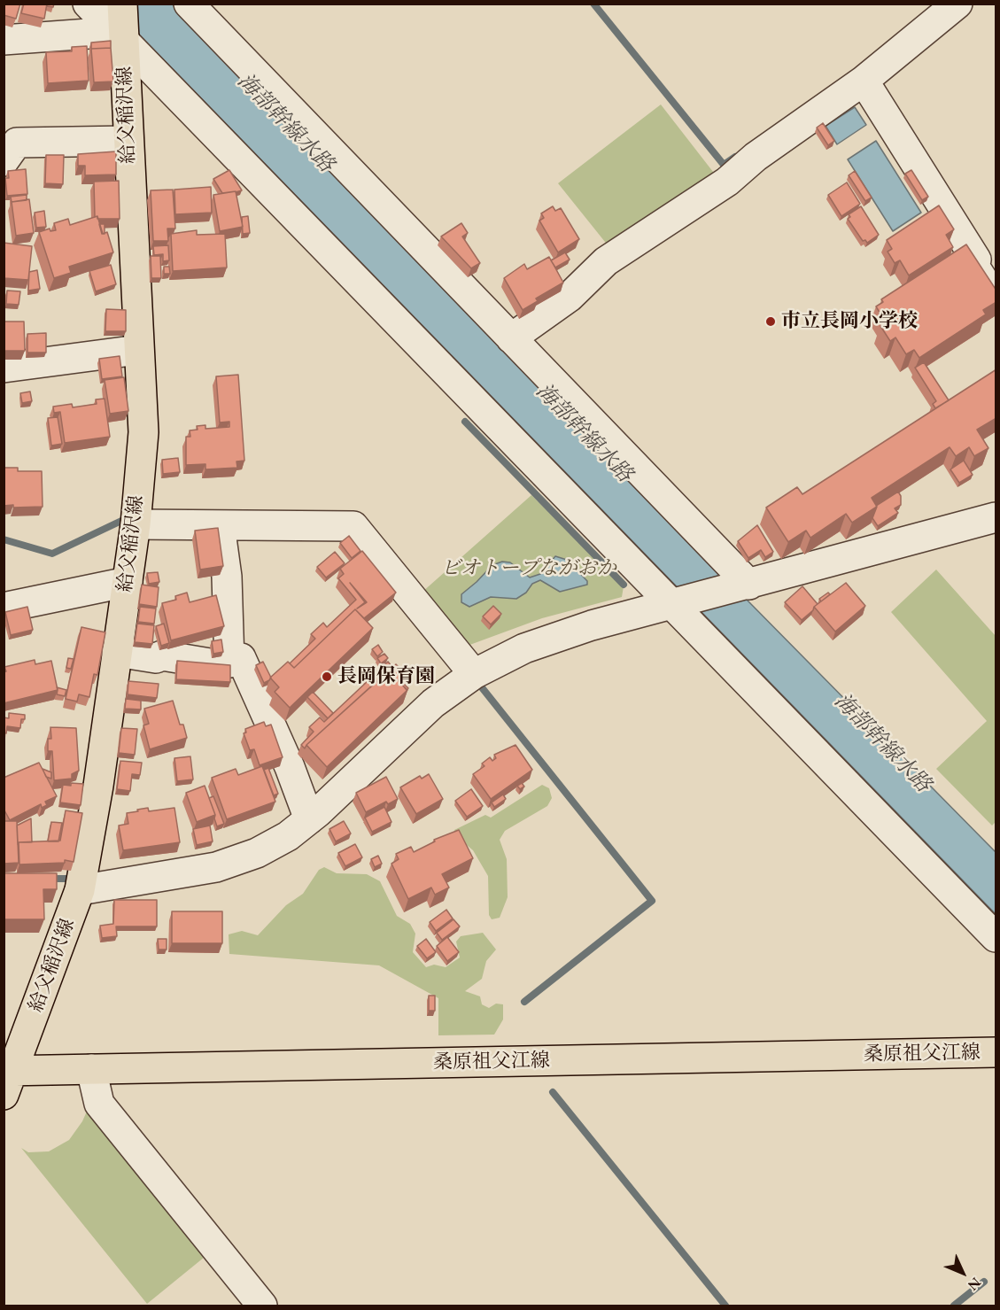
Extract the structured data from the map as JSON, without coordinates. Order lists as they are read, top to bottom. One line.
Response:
{"streets":{"main road":["給父稲沢線","桑原祖父江線"]},"crossings":[["給父稲沢線","桑原祖父江線"]],"water":["海部幹線水路"],"parks":["ビオトープながおか"],"places":["市立長岡小学校","長岡保育園"],"north":"bottom right"}
